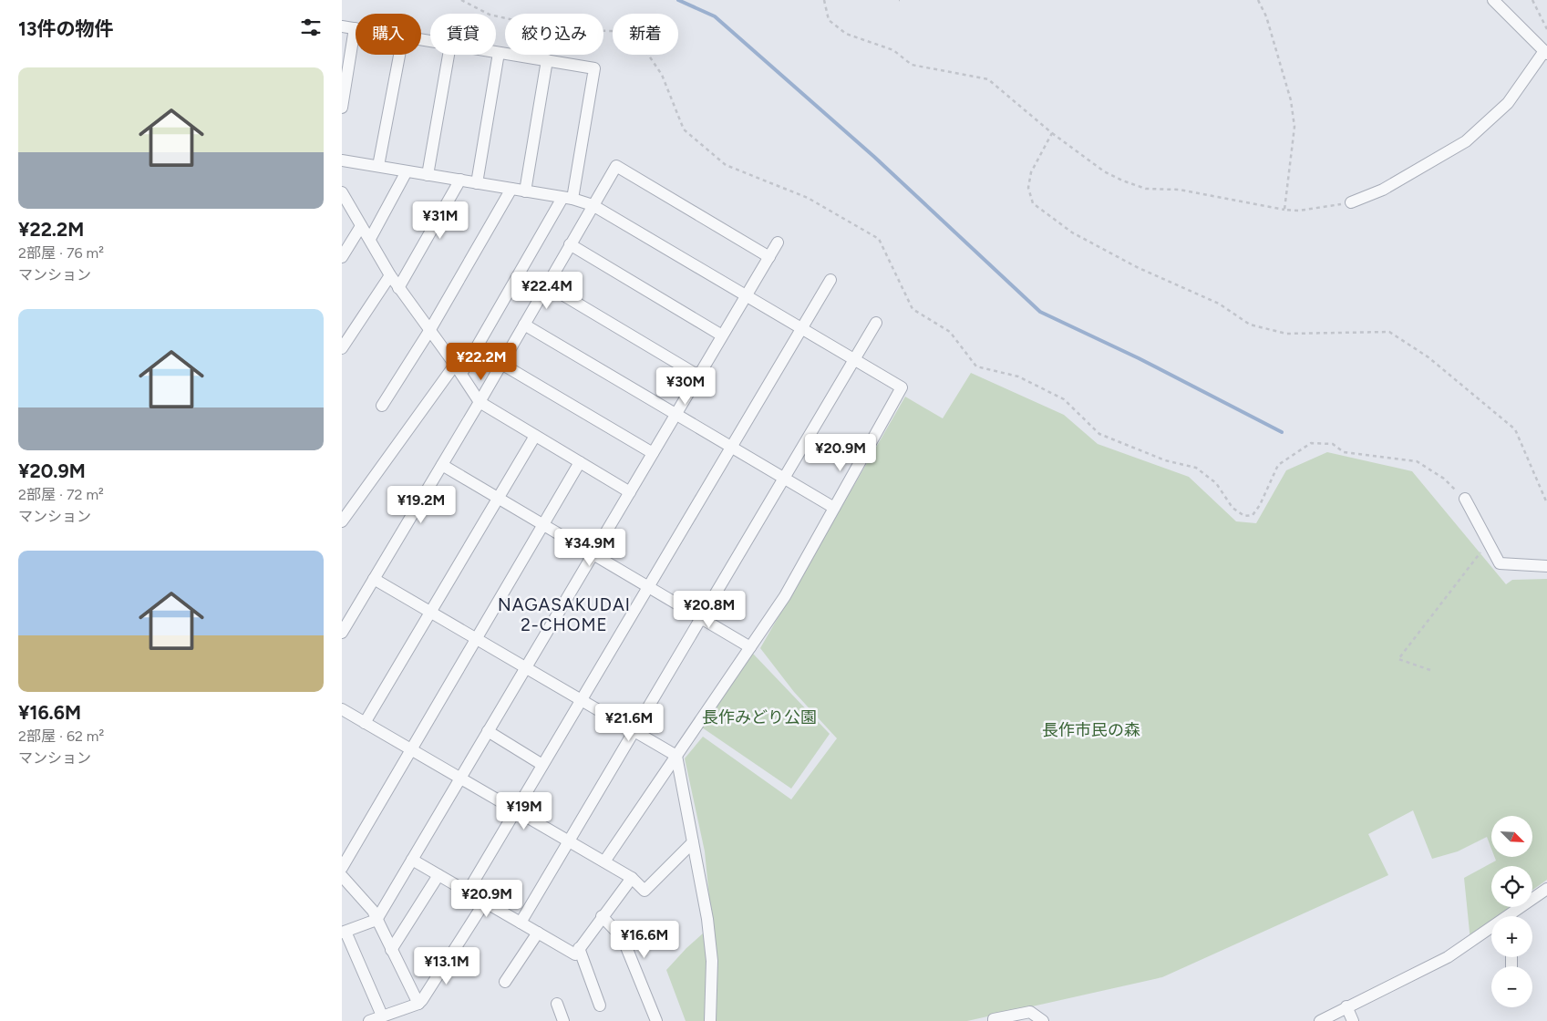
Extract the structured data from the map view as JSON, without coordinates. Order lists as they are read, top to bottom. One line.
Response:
{"districts":["NAGASAKUDAI 2-CHOME"],"parks":["長作みどり公園","長作市民の森"],"north":"bottom right","page":{"heading":"13件の物件","chip":["購入","賃貸","絞り込み","新着"],"list":[{"name":"¥22.2M","note":"2部屋 · 76 m² · マンション"},{"name":"¥20.9M","note":"2部屋 · 72 m² · マンション"},{"name":"¥16.6M","note":"2部屋 · 62 m² · マンション"}],"price":["¥31M","¥22.4M","¥22.2M","¥30M","¥20.9M","¥19.2M","¥34.9M","¥20.8M","¥21.6M","¥19M","¥20.9M","¥16.6M","¥13.1M"],"map_buttons":["+","−"]}}
